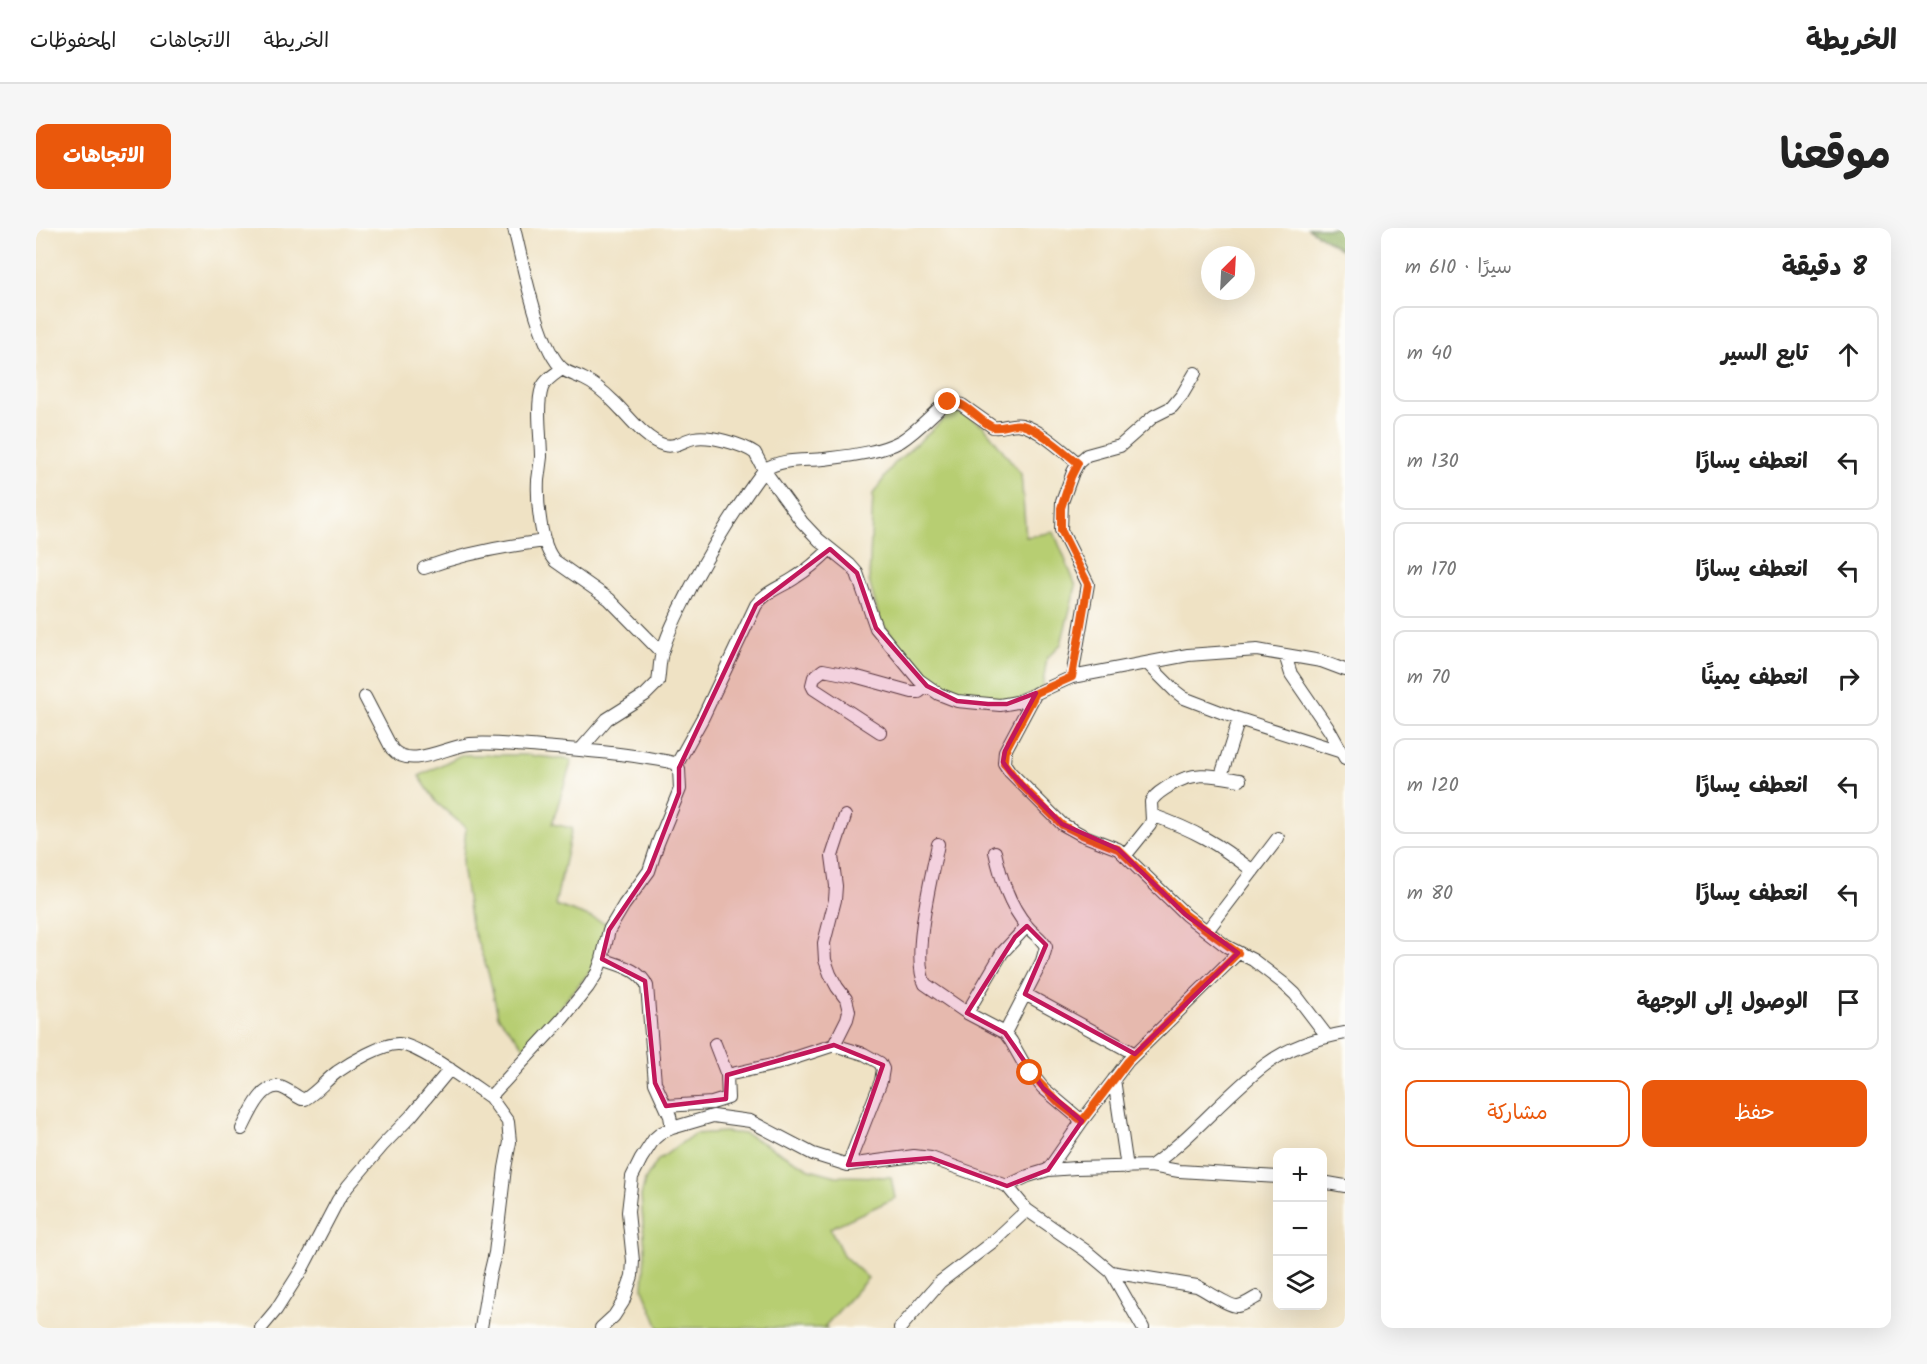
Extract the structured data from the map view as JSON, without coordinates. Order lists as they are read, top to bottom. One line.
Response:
{"north":"top right","page":{"header":"الخريطة","nav":["الخريطة","الاتجاهات","المحفوظات"],"title":"موقعنا","buttons":["الاتجاهات",["حفظ","مشاركة"]],"heading":["8 دقيقة","سيرًا · 610 m"],"list":[["تابع السير","40 m"],["انعطف يسارًا","130 m"],["انعطف يسارًا","170 m"],["انعطف يمينًا","70 m"],["انعطف يسارًا","120 m"],["انعطف يسارًا","80 m"],"الوصول إلى الوجهة"],"map_buttons":["+","−"]}}
